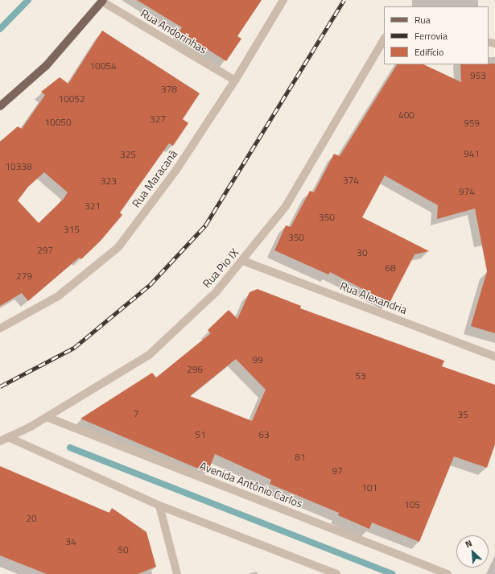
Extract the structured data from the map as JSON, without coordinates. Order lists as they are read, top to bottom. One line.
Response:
{"streets":{"street":["Rua Andorinhas","Rua Maracanã","Rua Pio IX","Rua Alexandria","Avenida Antônio Carlos"]},"crossings":[["Rua Andorinhas","Rua Maracanã"],["Rua Pio IX","Rua Alexandria"],["Rua Pio IX","Avenida Antônio Carlos"]],"house_numbers":["10054","953","378","10052","400","327","10050","959","941","325","10338","374","323","974","321","350","315","350","297","30","68","279","99","296","53","7","35","51","63","81","97","101","105","20","34","50"],"legend":["Rua","Ferrovia","Edifício"],"north":"top left"}
